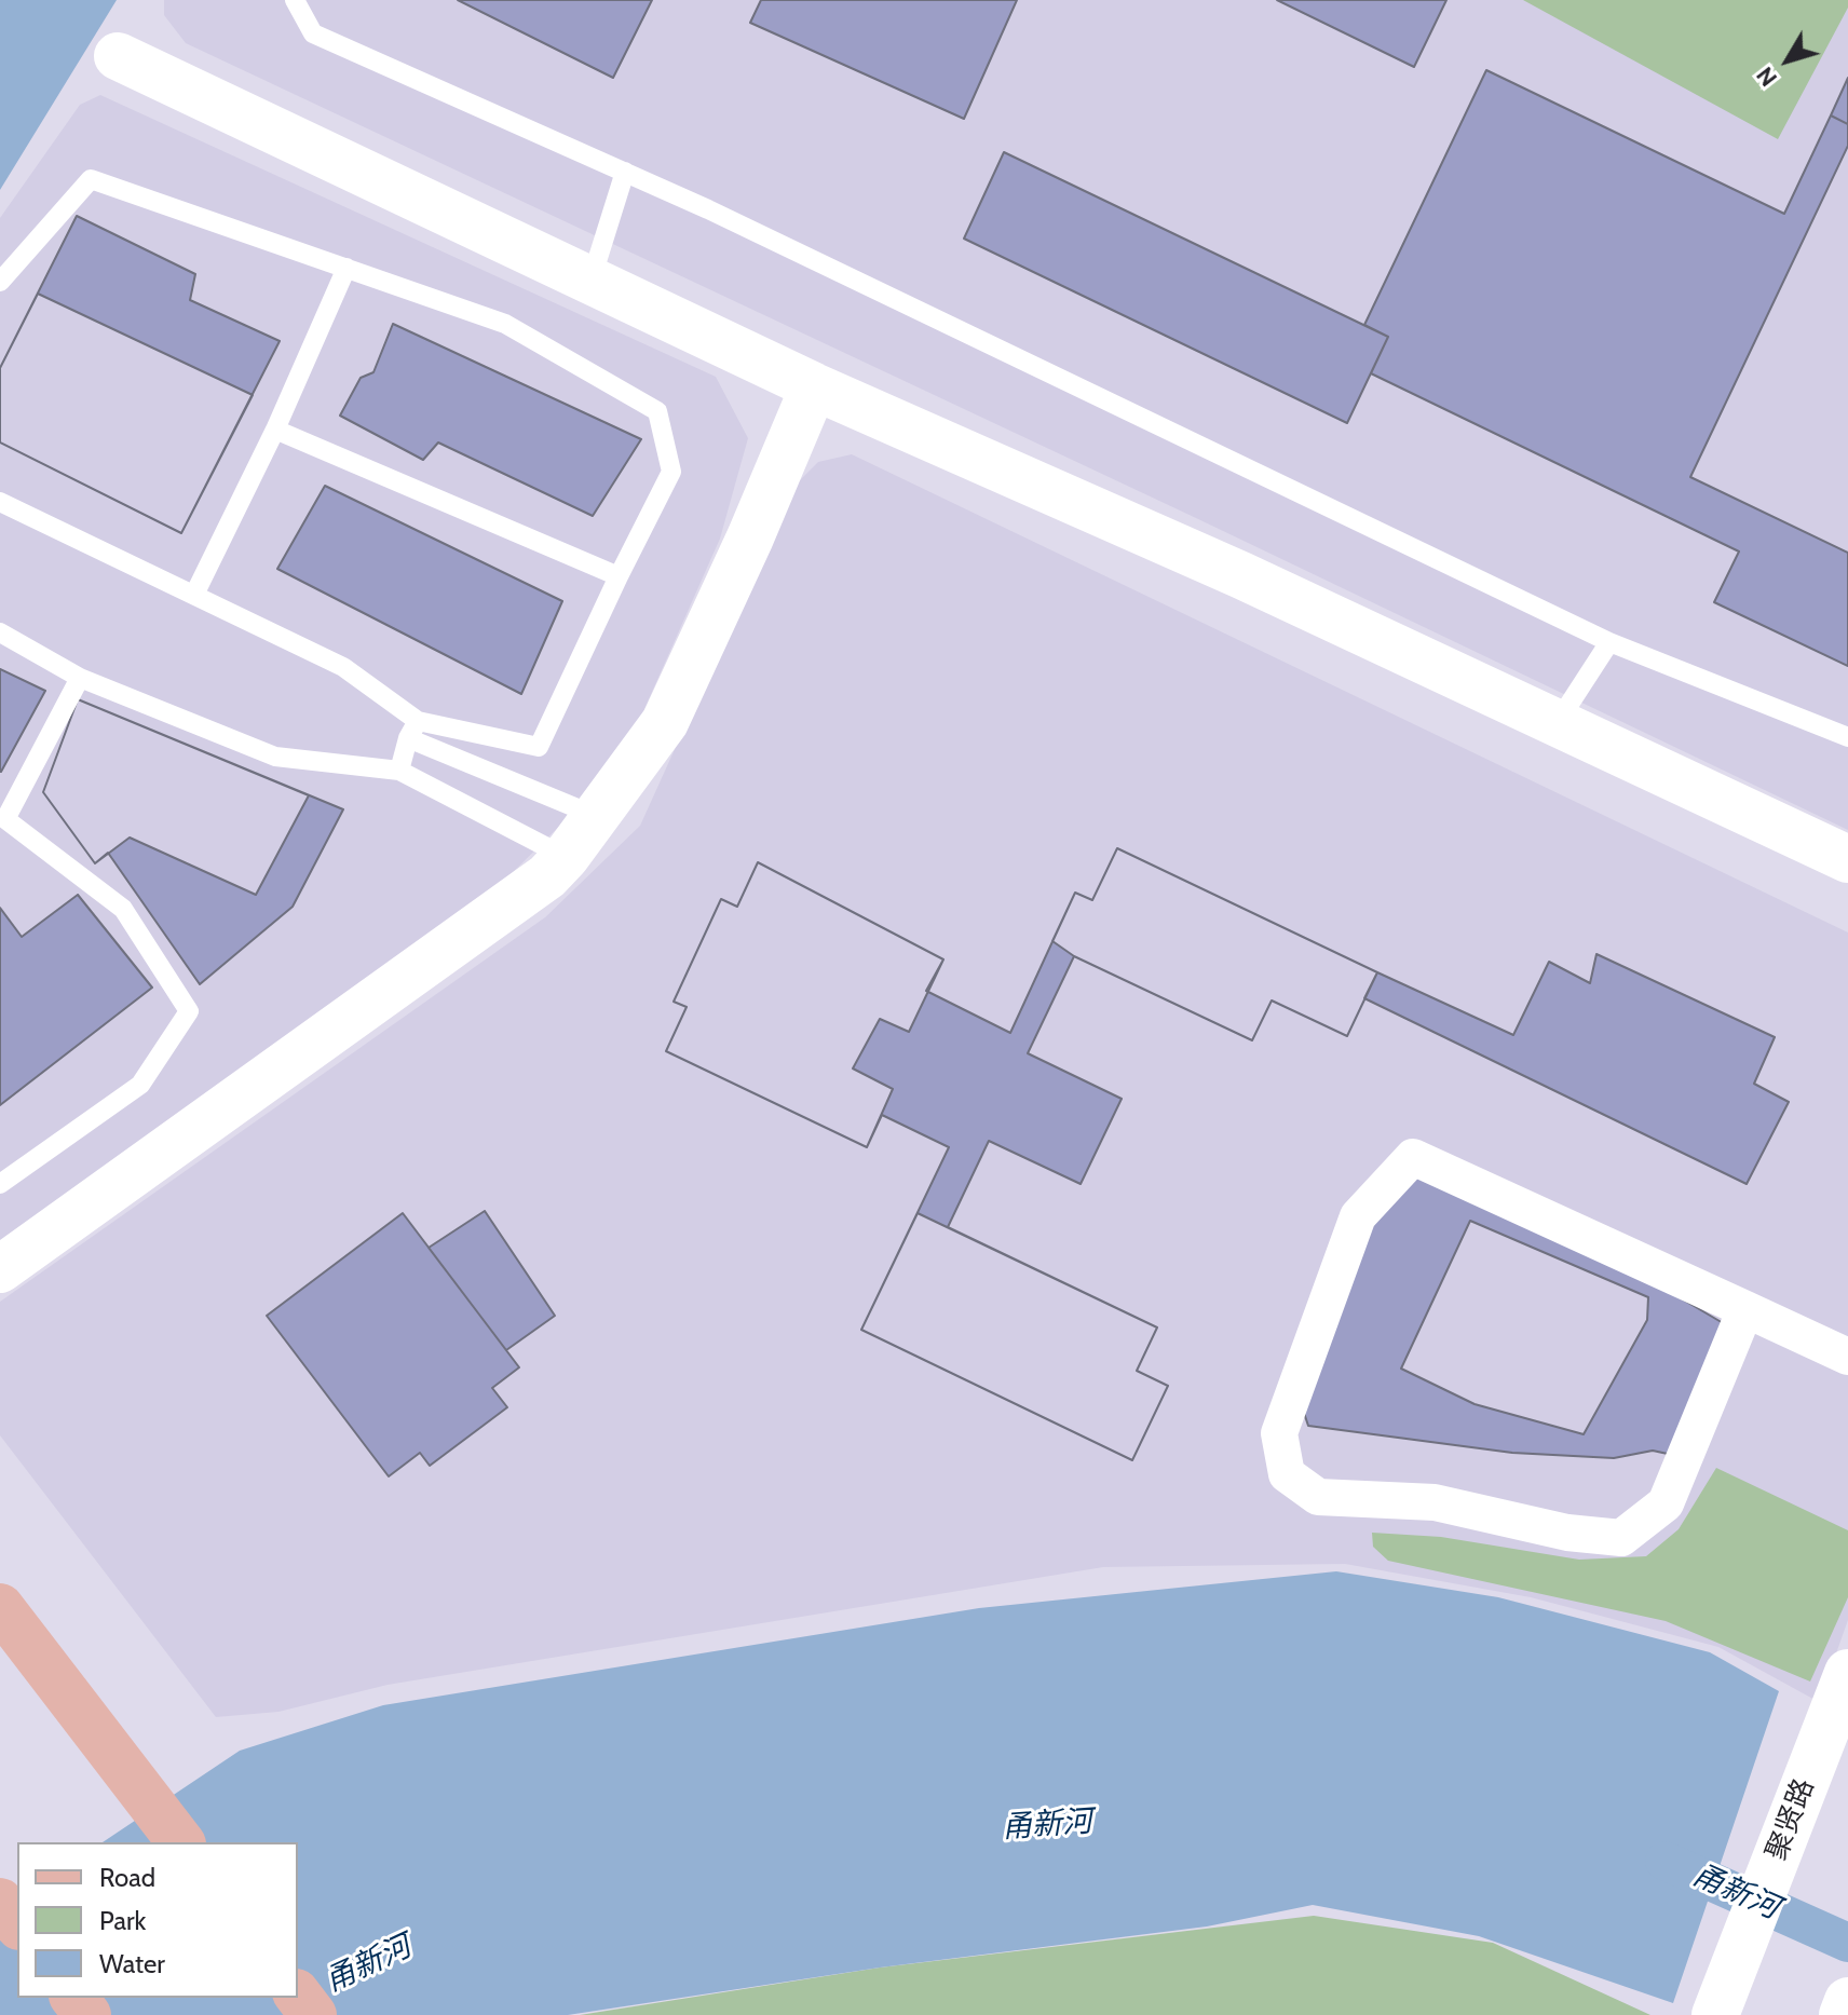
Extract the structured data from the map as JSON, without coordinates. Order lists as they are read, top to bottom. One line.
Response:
{"streets":{"street":["聚贤路"]},"water":["甬新河"],"legend":["Road","Park","Water"],"north":"bottom left"}
